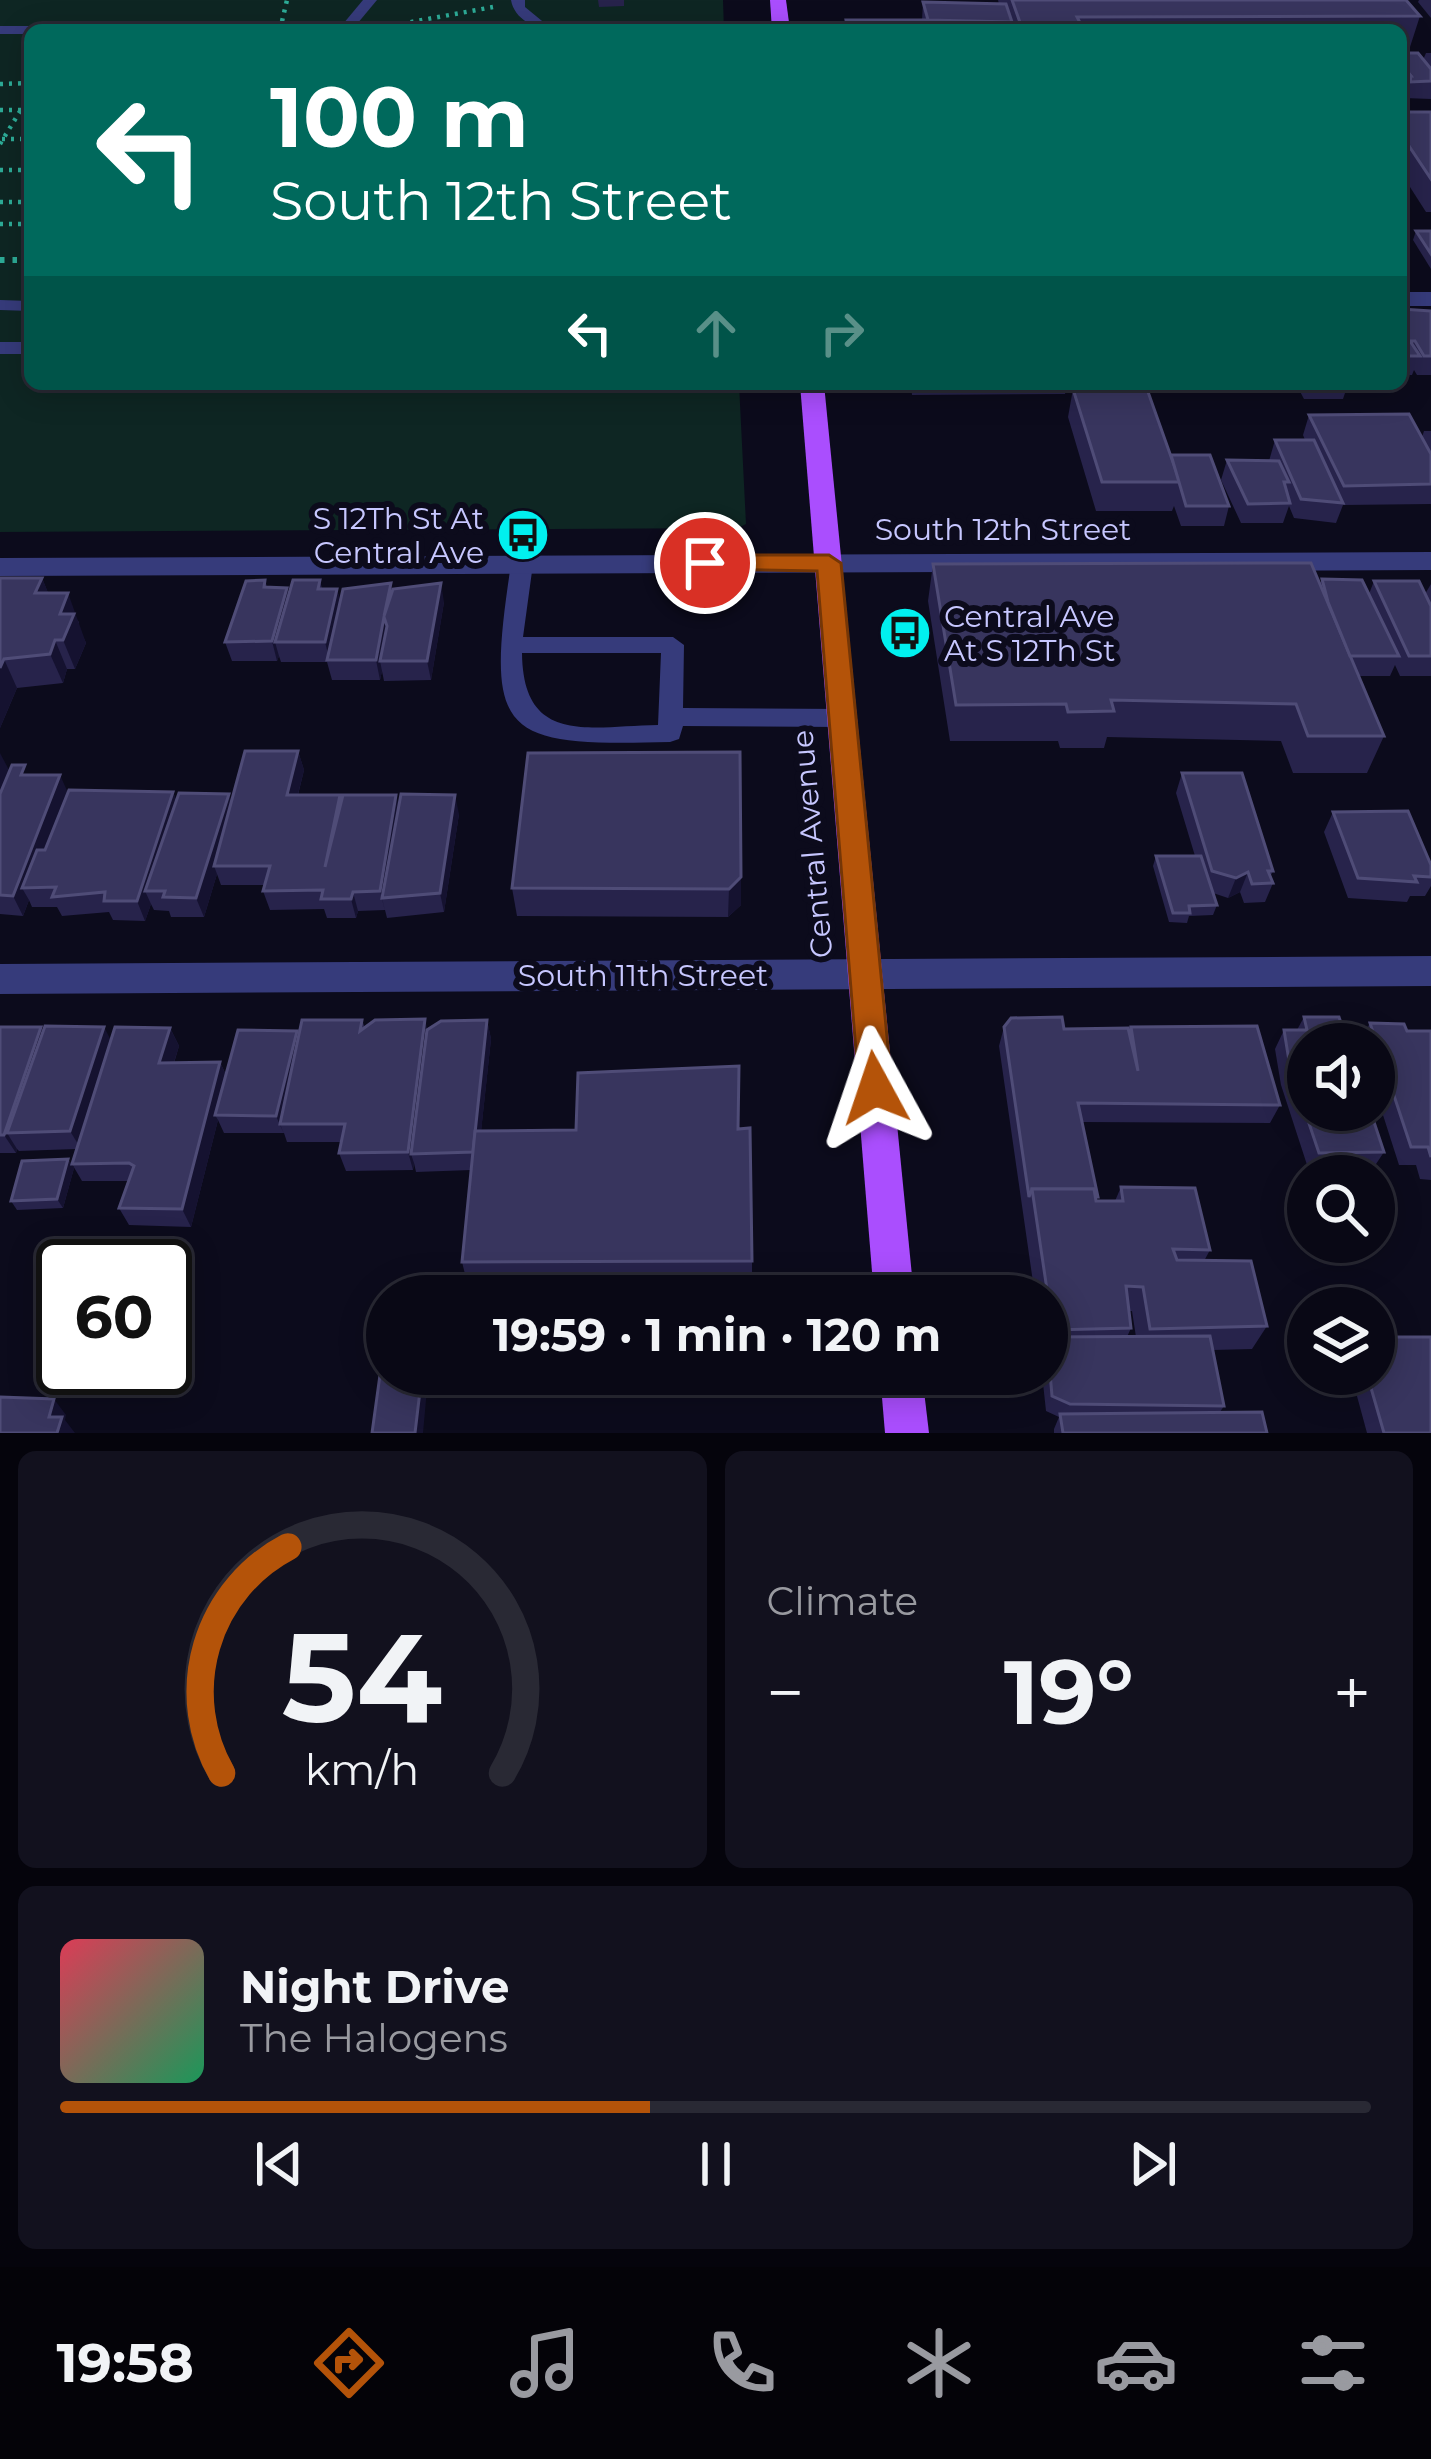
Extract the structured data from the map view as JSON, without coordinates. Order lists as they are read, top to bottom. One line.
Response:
{"streets":{"main road":["Central Avenue"],"street":["South 12th Street","South 11th Street"]},"crossings":[["South 12th Street","Central Avenue"],["Central Avenue","South 11th Street"]],"places":{"bus stop":["S 12Th St At Central Ave","Central Ave At S 12Th St"]},"page":{"turn":["100 m","South 12th Street"],"limit":"60","trip":"19:59 · 1 min · 120 m","tile":"Climate","heat":["−","19°","+"],"song":["Night Drive","The Halogens"],"tabs":"19:58","gauge":["54","km/h"]}}
